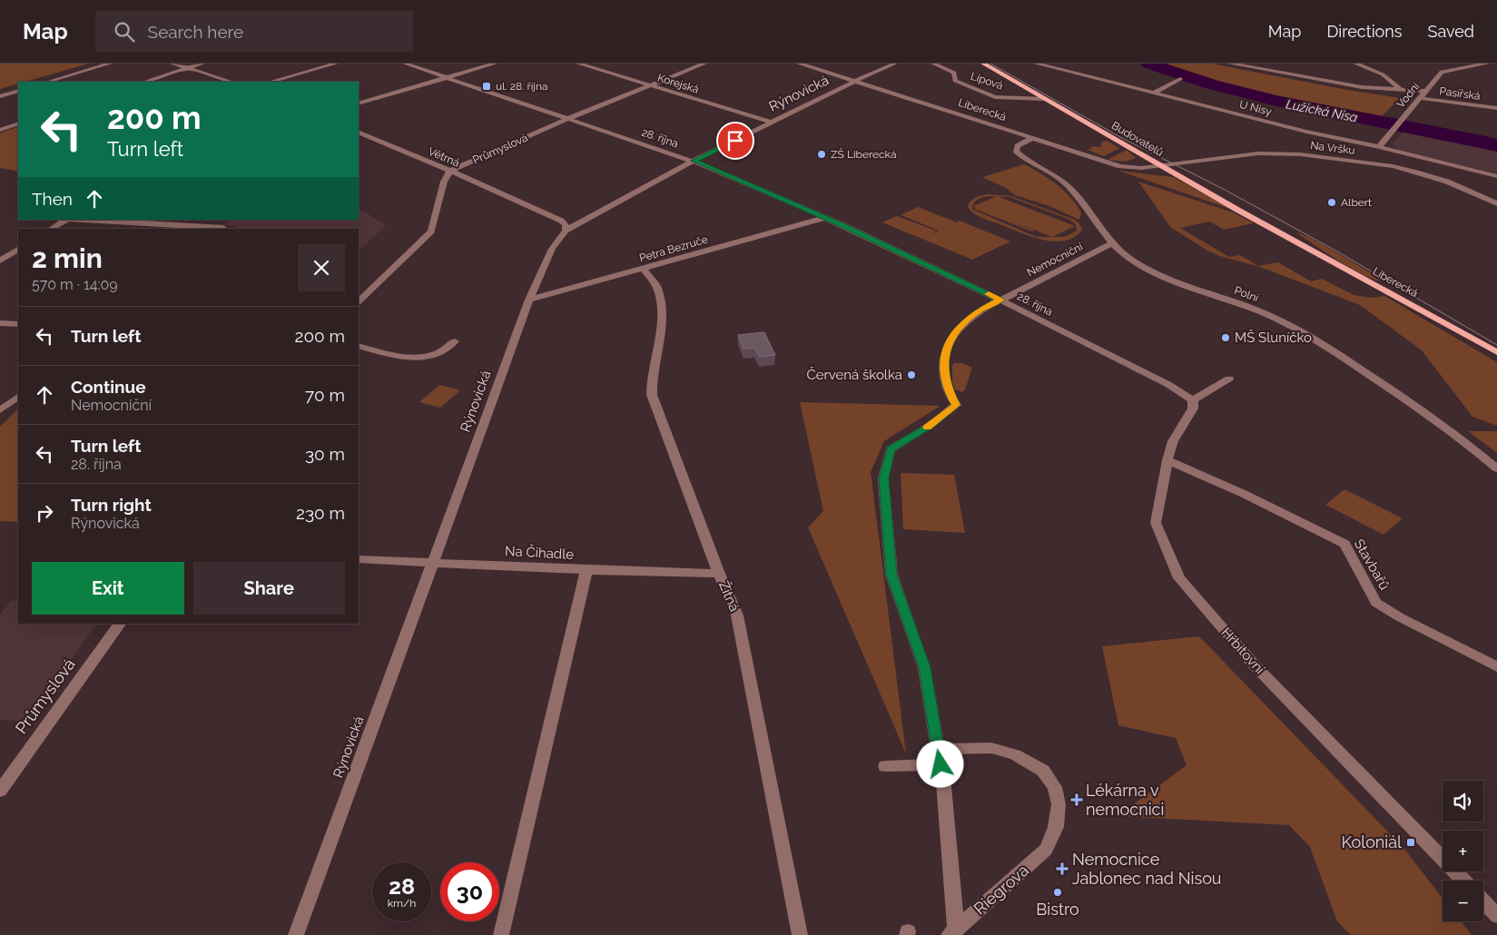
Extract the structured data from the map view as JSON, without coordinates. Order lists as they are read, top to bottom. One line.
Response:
{"streets":{"main road":["Liberecká","Budovatelů"],"street":["Lípová","Korejská","Rýnovická","Pasířská","Vodní","U Nisy","28. října","Na Vršku","Průmyslová","Větrná","Petra Bezruče","Nemocniční","Polní","Na Čihadle","Stavbařů","Žitná","Hřbitovní","Riegrova"]},"crossings":[["Lípová","Budovatelů"],["Korejská","Rýnovická"],["Korejská","Průmyslová"],["Rýnovická","Liberecká"],["Rýnovická","28. října"],["Rýnovická","Větrná"],["Rýnovická","Petra Bezruče"],["Rýnovická","Na Čihadle"],["Pasířská","Vodní"],["Vodní","U Nisy"],["Liberecká","Budovatelů"],["Liberecká","Na Vršku"],["Liberecká","Polní"],["28. října","Průmyslová"],["28. října","Petra Bezruče"],["28. října","Nemocniční"],["28. října","Hřbitovní"],["Budovatelů","Na Vršku"],["Průmyslová","Větrná"],["Petra Bezruče","Žitná"],["Nemocniční","Polní"],["Na Čihadle","Žitná"],["Stavbařů","Hřbitovní"]],"water":["Lužická Nisa"],"places":{"transit":["ul. 28. října","Koloniál"],"other":["ZŠ Liberecká","Albert","MŠ Sluníčko","Červená školka","Bistro"],"health":["Lékárna v nemocnici","Nemocnice Jablonec nad Nisou"]},"page":{"header":"Map","search":"Search here","nav":["Map","Directions","Saved"],"turn":["200 m","Turn left"],"then":"Then","heading":["2 min","570 m · 14:09"],"list":[{"name":"Turn left","value":"200 m"},{"name":"Continue","note":"Nemocniční","value":"70 m"},{"name":"Turn left","note":"28. října","value":"30 m"},{"name":"Turn right","note":"Rýnovická","value":"230 m"}],"buttons":["Exit","Share"],"map_buttons":["+","−"],"speed":"28 km/h","limit":"30"}}
